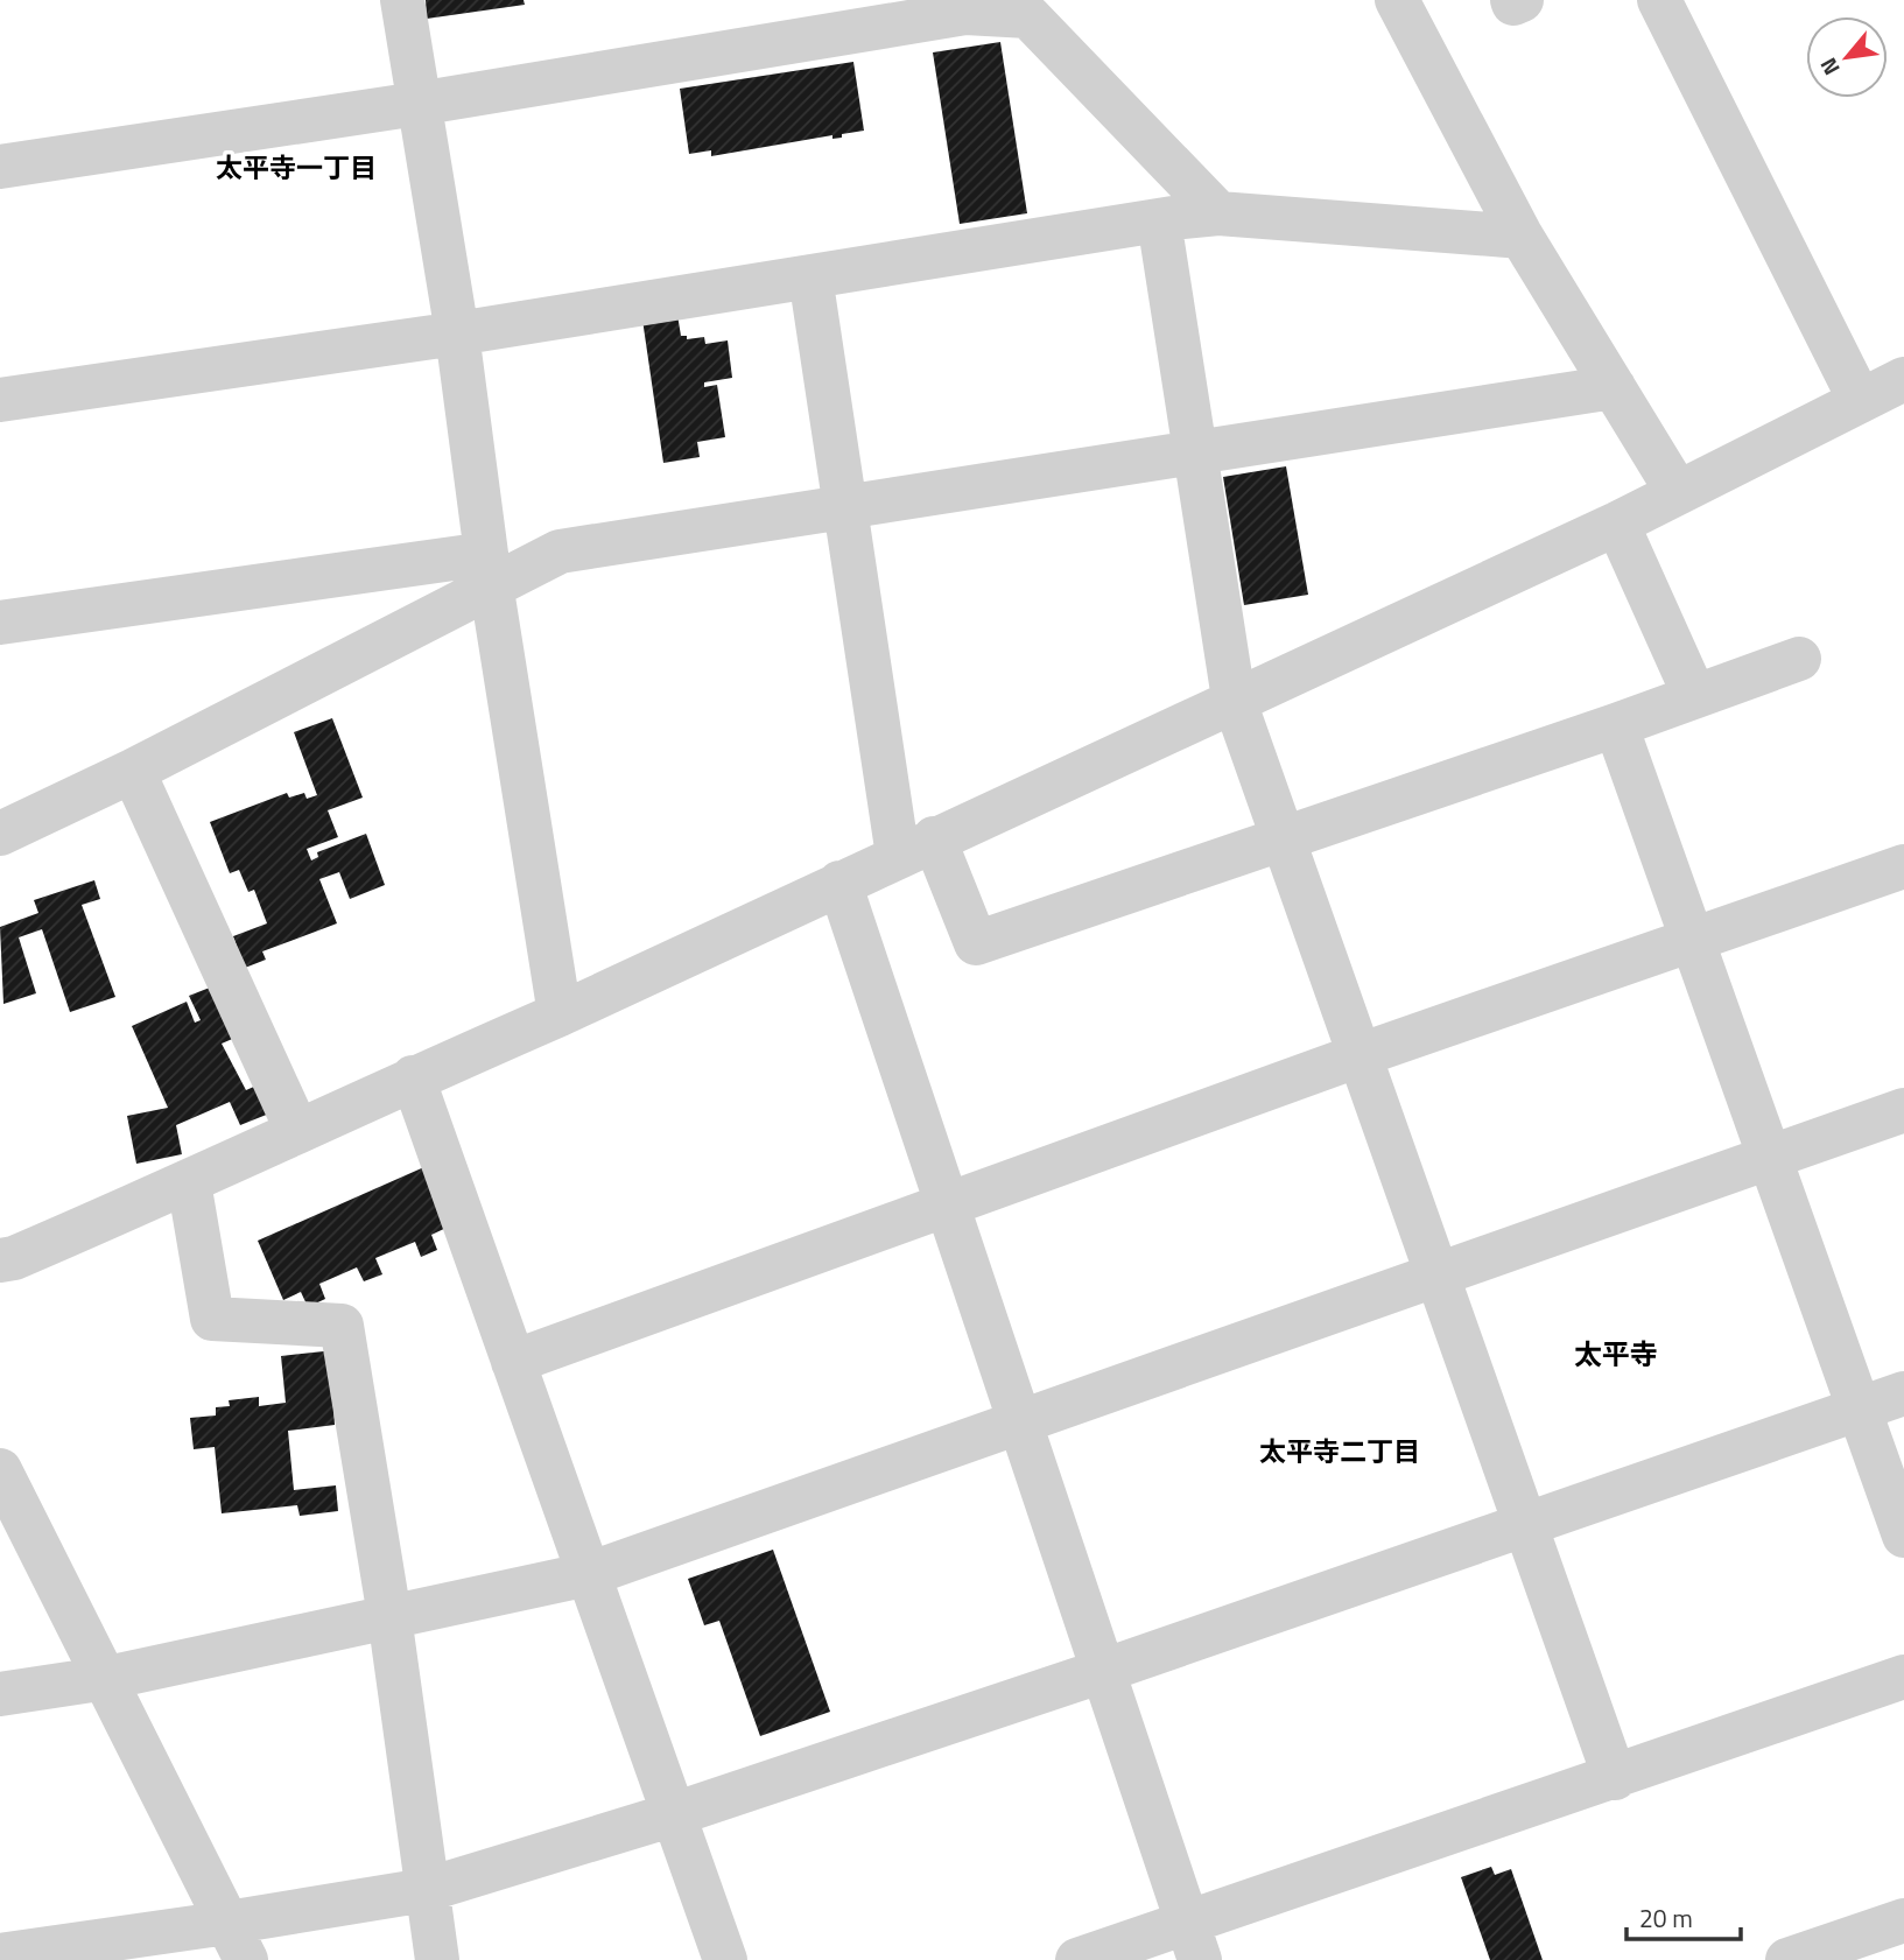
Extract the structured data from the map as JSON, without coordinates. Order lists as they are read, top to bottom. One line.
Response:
{"districts":["太平寺一丁目","太平寺","太平寺二丁目"],"scale_bar":"20 m","north":"bottom left"}
